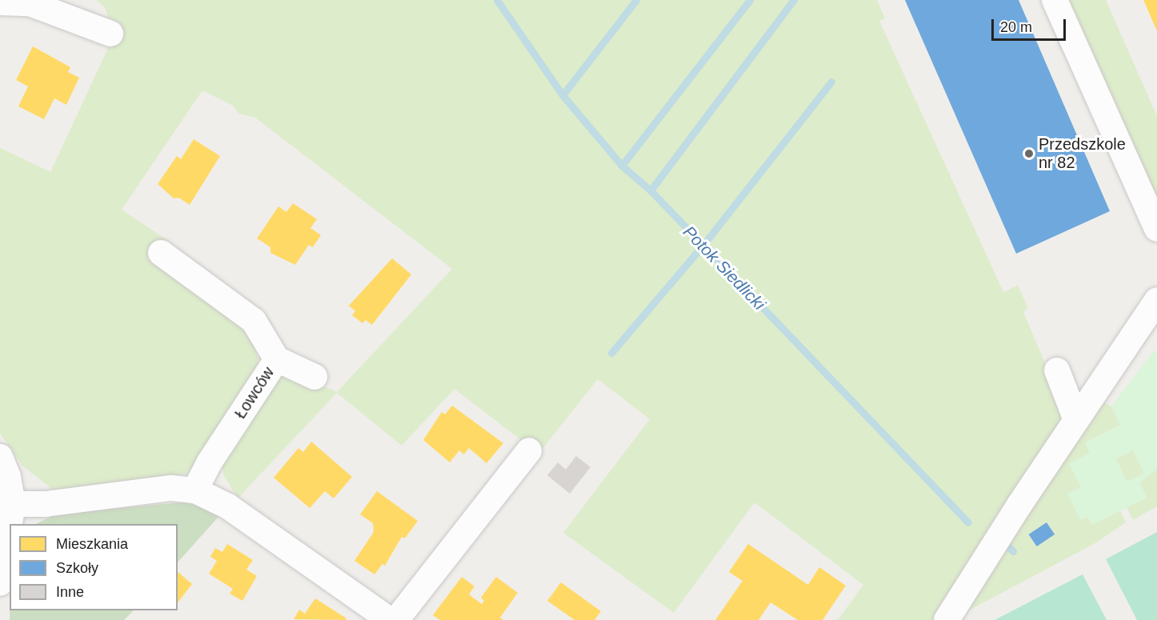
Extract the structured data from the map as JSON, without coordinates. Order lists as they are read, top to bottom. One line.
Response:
{"streets":{"street":["Łowców"]},"water":["Potok Siedlicki"],"places":["Przedszkole nr 82"],"legend":["Mieszkania","Szkoły","Inne"],"scale_bar":"20 m"}
